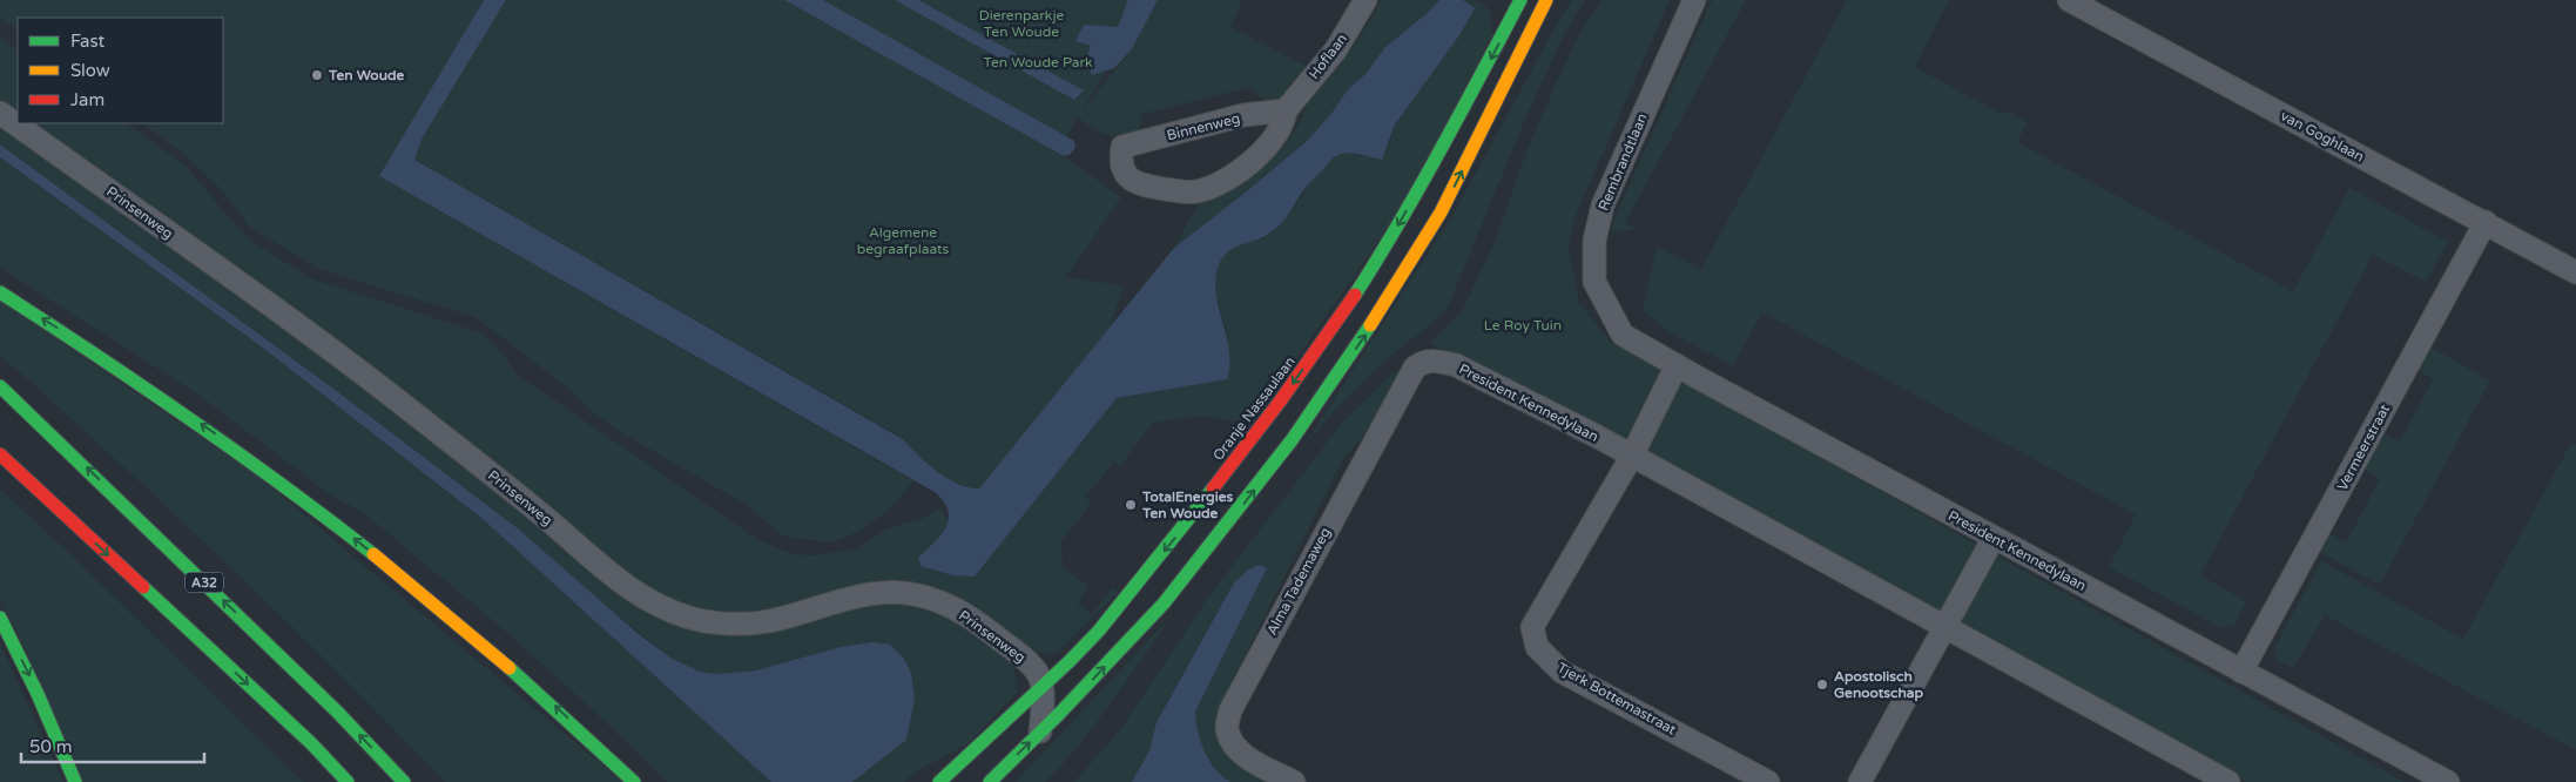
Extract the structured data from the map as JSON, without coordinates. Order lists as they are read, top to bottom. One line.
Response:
{"streets":{"main road":["Oranje Nassaulaan","A32"],"street":["Hoflaan","Binnenweg","van Goghlaan","Rembrandtlaan","Prinsenweg","President Kennedylaan","Vermeerstraat","Alma Tademaweg","Tjerk Bottemastraat"]},"crossings":[["Hoflaan","Binnenweg"],["van Goghlaan","Vermeerstraat"],["Rembrandtlaan","President Kennedylaan"],["Prinsenweg","Oranje Nassaulaan"],["President Kennedylaan","Vermeerstraat"],["President Kennedylaan","Alma Tademaweg"],["President Kennedylaan","Tjerk Bottemastraat"]],"parks":["Dierenparkje Ten Woude","Ten Woude Park","Algemene begraafplaats","Le Roy Tuin"],"places":["Ten Woude","TotalEnergies Ten Woude","Apostolisch Genootschap"],"legend":["Fast","Slow","Jam"],"scale_bar":"50 m"}
